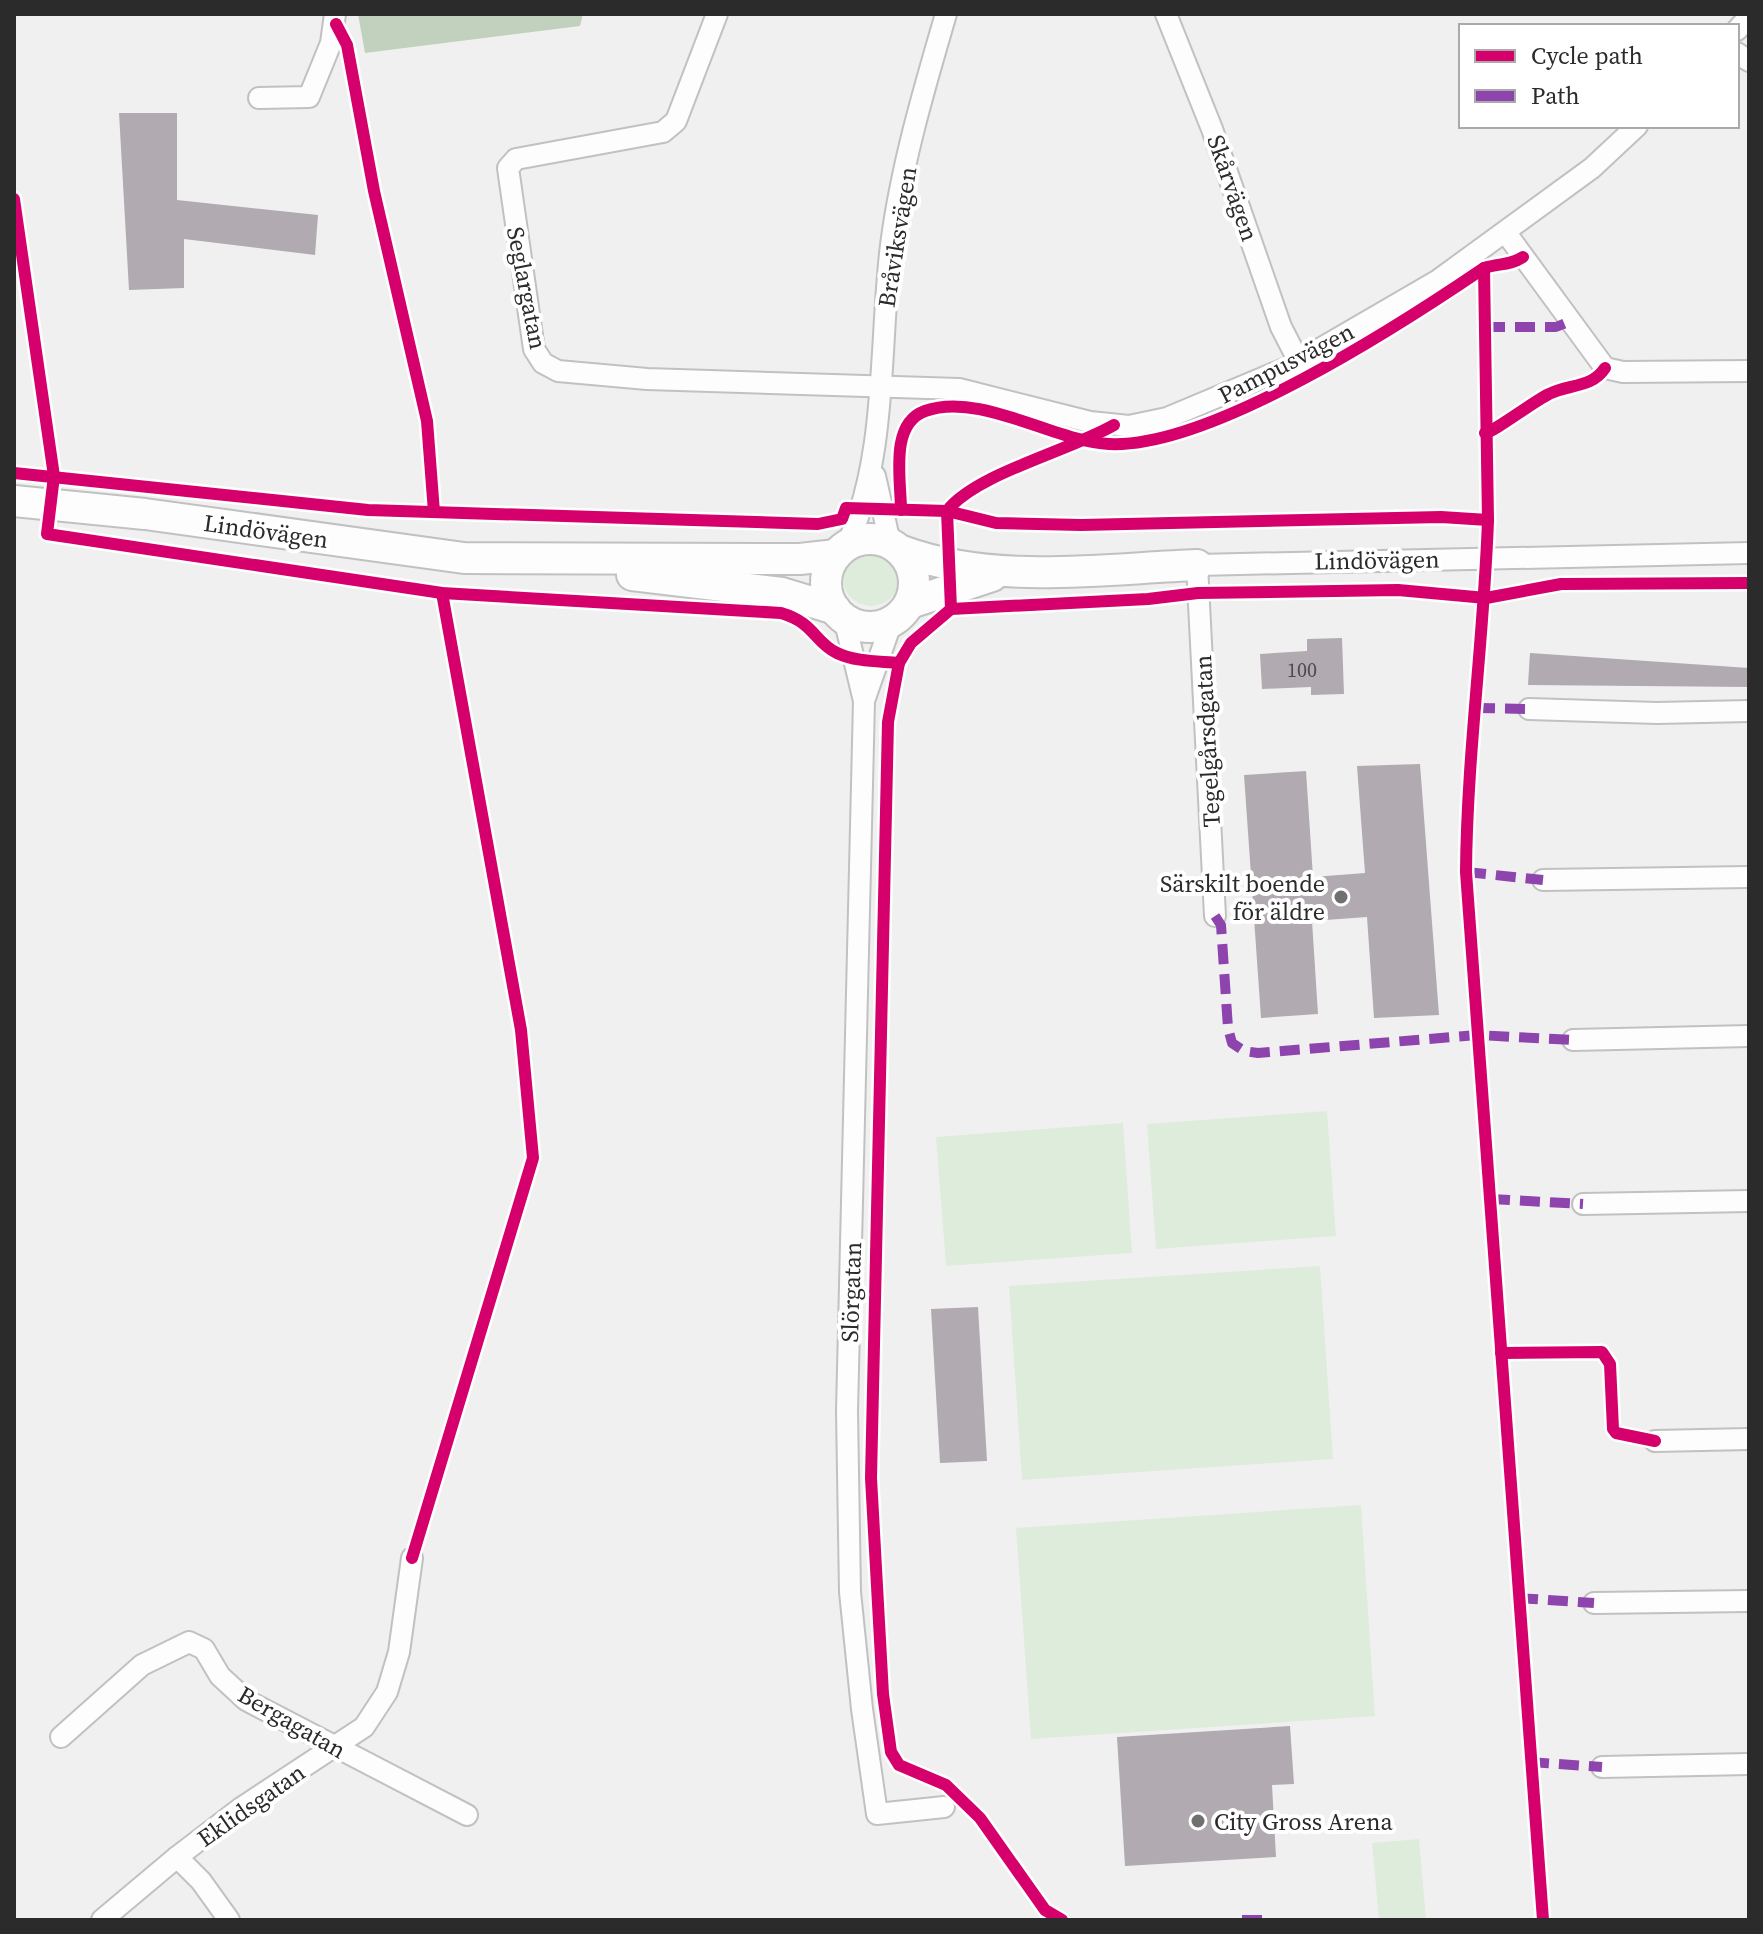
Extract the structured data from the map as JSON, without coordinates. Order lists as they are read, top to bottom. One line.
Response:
{"streets":{"main road":["Lindövägen"],"street":["Skårvägen","Bråviksvägen","Seglargatan","Pampusvägen","Tegelgårsdgatan","Slörgatan","Bergagatan","Eklidsgatan"]},"crossings":[["Skårvägen","Pampusvägen"],["Bråviksvägen","Seglargatan"],["Bråviksvägen","Pampusvägen"],["Bråviksvägen","Lindövägen"],["Bråviksvägen","Slörgatan"],["Seglargatan","Pampusvägen"],["Lindövägen","Tegelgårsdgatan"],["Lindövägen","Slörgatan"],["Bergagatan","Eklidsgatan"]],"places":["Särskilt boende för äldre","City Gross Arena"],"house_numbers":["100"],"legend":["Cycle path","Path"]}
